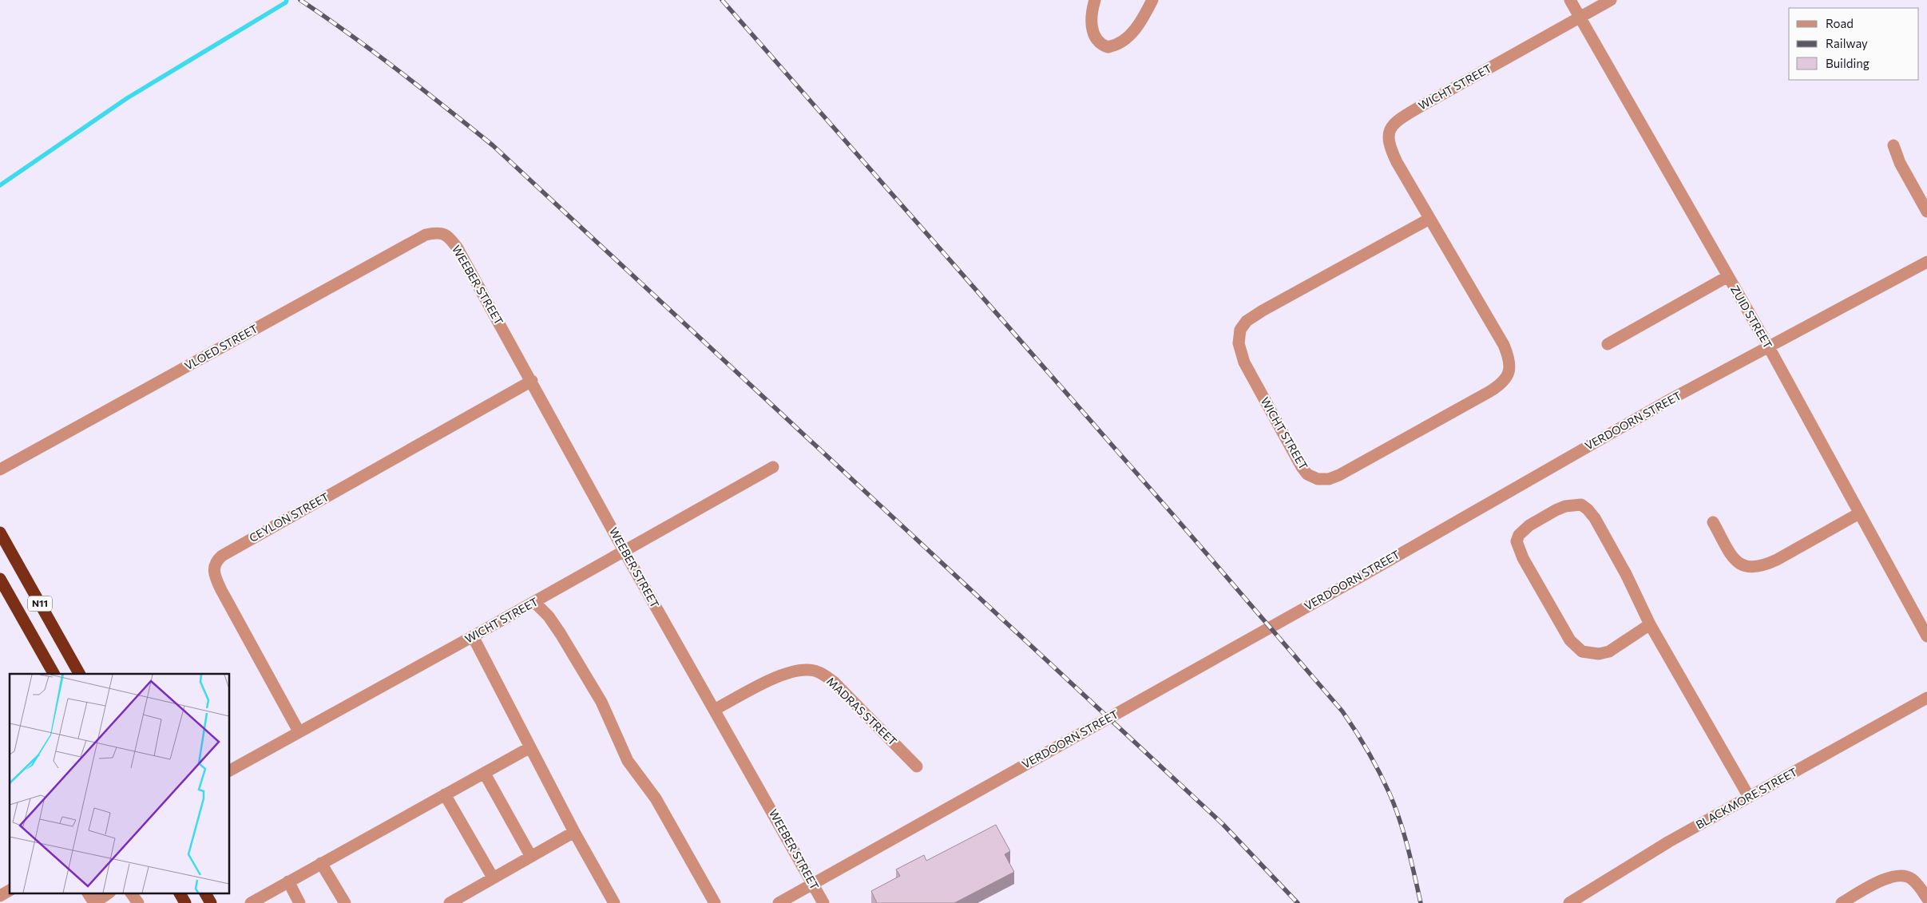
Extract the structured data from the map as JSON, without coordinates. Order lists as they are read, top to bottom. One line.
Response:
{"streets":{"highway":["N11"],"street":["WICHT STREET","WEEBER STREET","ZUID STREET","VLOED STREET","VERDOORN STREET","CEYLON STREET","MADRAS STREET","BLACKMORE STREET"]},"crossings":[["WICHT STREET","WEEBER STREET"],["WICHT STREET","ZUID STREET"],["WICHT STREET","CEYLON STREET"],["WEEBER STREET","VLOED STREET"],["WEEBER STREET","VERDOORN STREET"],["WEEBER STREET","CEYLON STREET"],["WEEBER STREET","MADRAS STREET"],["ZUID STREET","VERDOORN STREET"]],"legend":["Road","Railway","Building"]}
